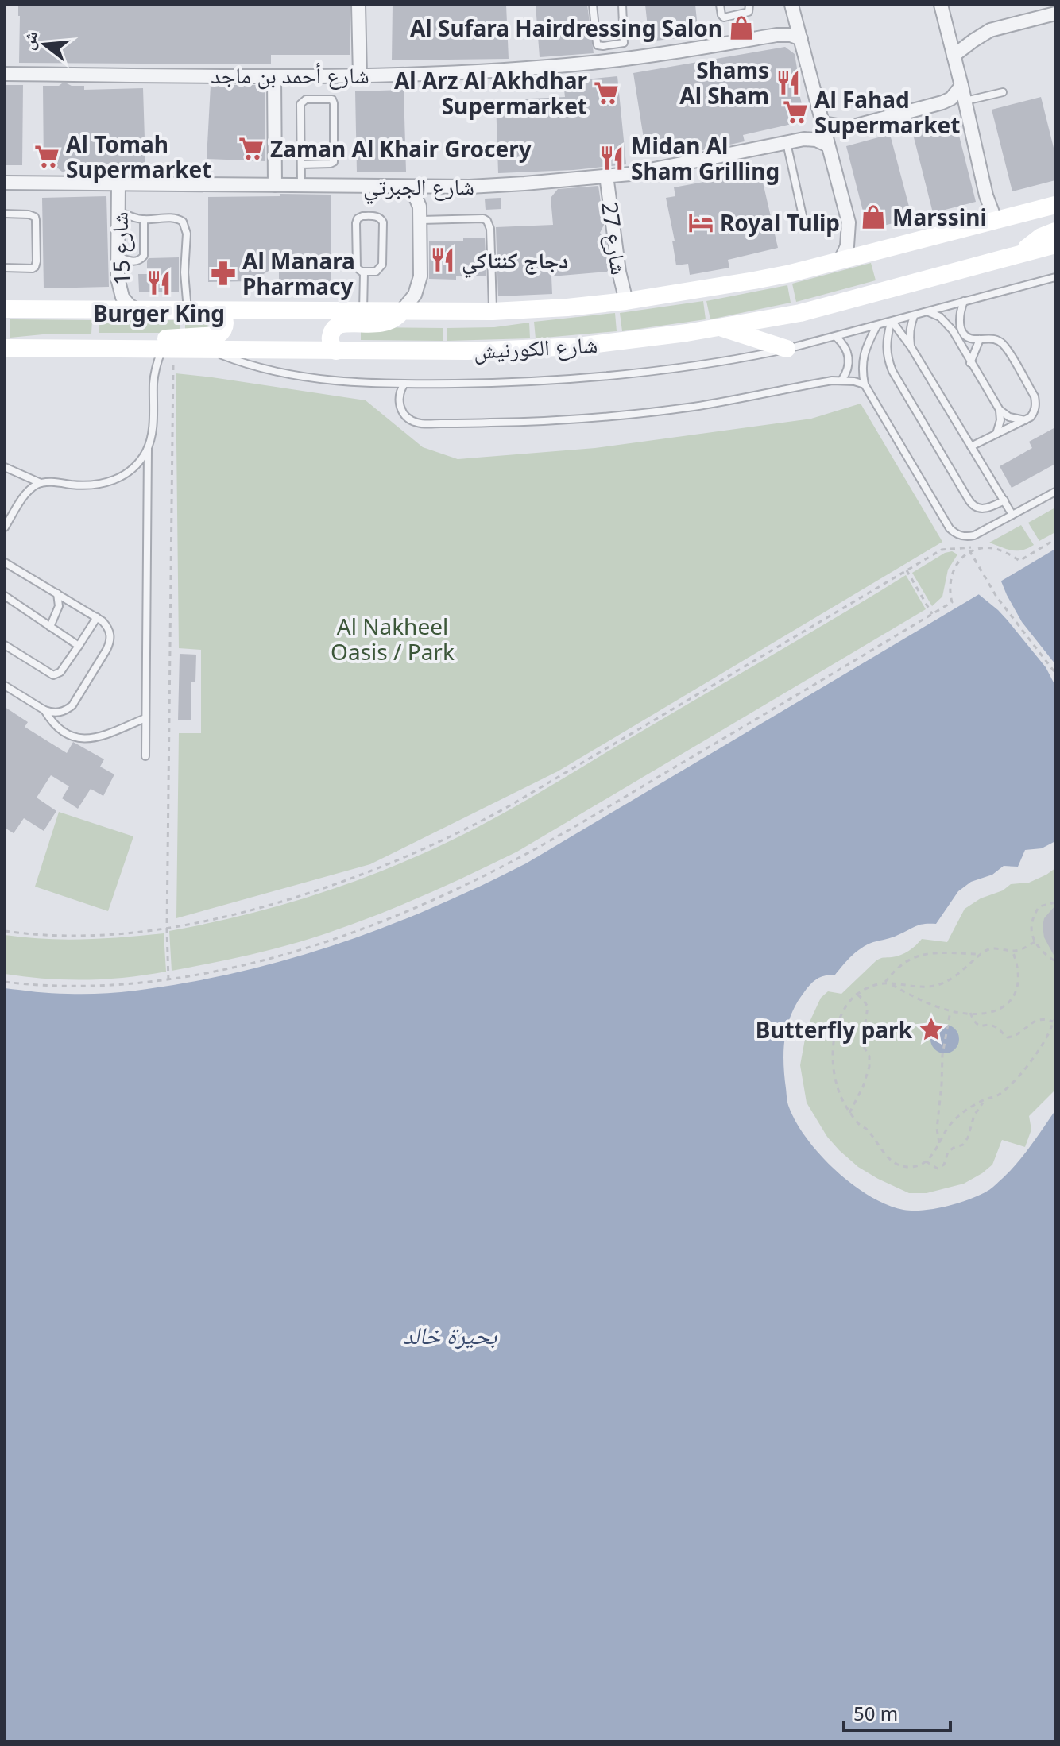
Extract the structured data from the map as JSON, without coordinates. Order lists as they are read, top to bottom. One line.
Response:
{"streets":{"main road":["شارع الكورنيش"],"street":["شارع أحمد بن ماجد","شارع الجبرتي","شارع 27","شارع 15"]},"crossings":[["شارع الجبرتي","شارع 27"],["شارع الجبرتي","شارع 15"],["شارع 27","شارع الكورنيش"],["شارع 15","شارع الكورنيش"]],"water":["بحيرة خالد"],"parks":["Al Nakheel Oasis / Park"],"places":{"shop":["Al Sufara Hairdressing Salon","Marssini"],"restaurant":["Shams Al Sham","Midan Al Sham Grilling","دجاج كنتاكي","Burger King"],"supermarket":["Al Arz Al Akhdhar Supermarket","Al Fahad Supermarket","Zaman Al Khair Grocery","Al Tomah Supermarket"],"hotel":["Royal Tulip"],"pharmacy":["Al Manara Pharmacy"],"place":["Butterfly park"]},"scale_bar":"50 m","north":"left"}
